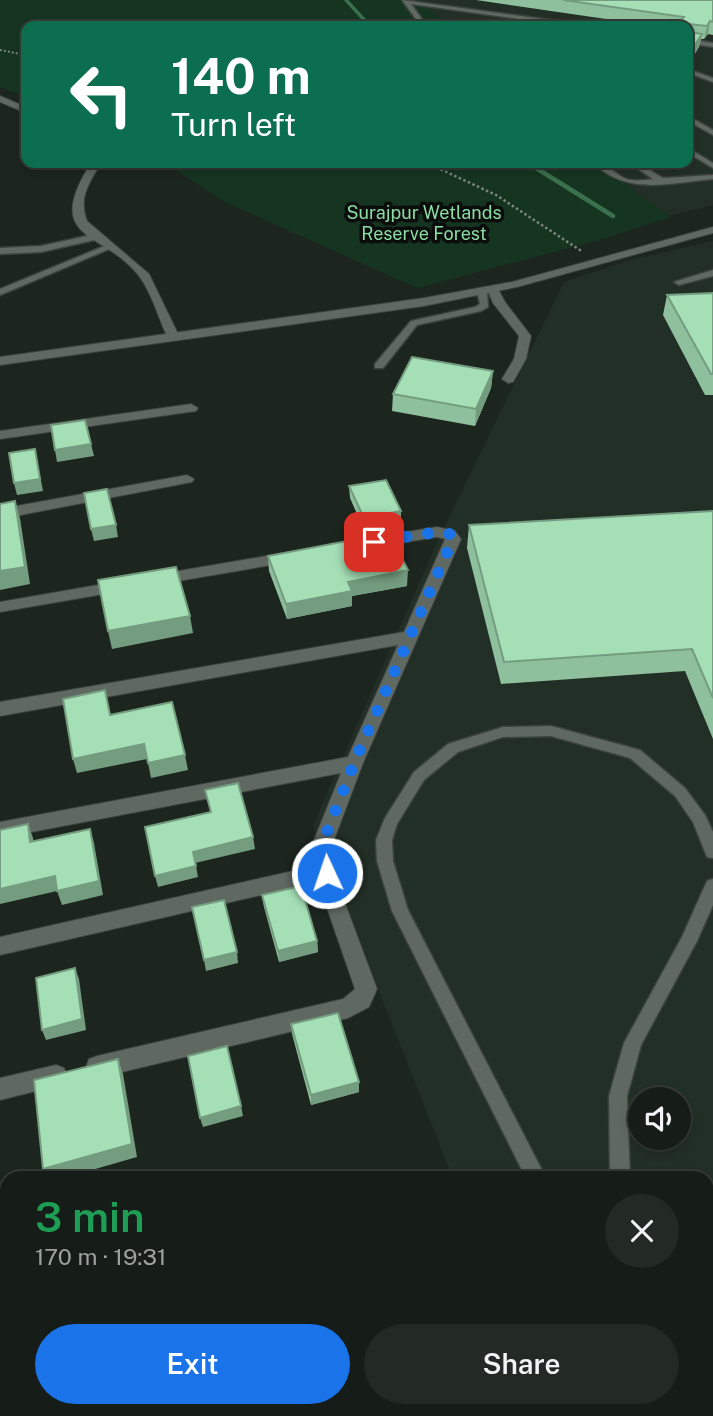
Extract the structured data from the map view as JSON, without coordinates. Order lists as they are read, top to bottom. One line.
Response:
{"parks":["Surajpur Wetlands Reserve Forest"],"page":{"turn":["140 m","Turn left"],"heading":["3 min","170 m · 19:31"],"buttons":["Exit","Share"]}}
